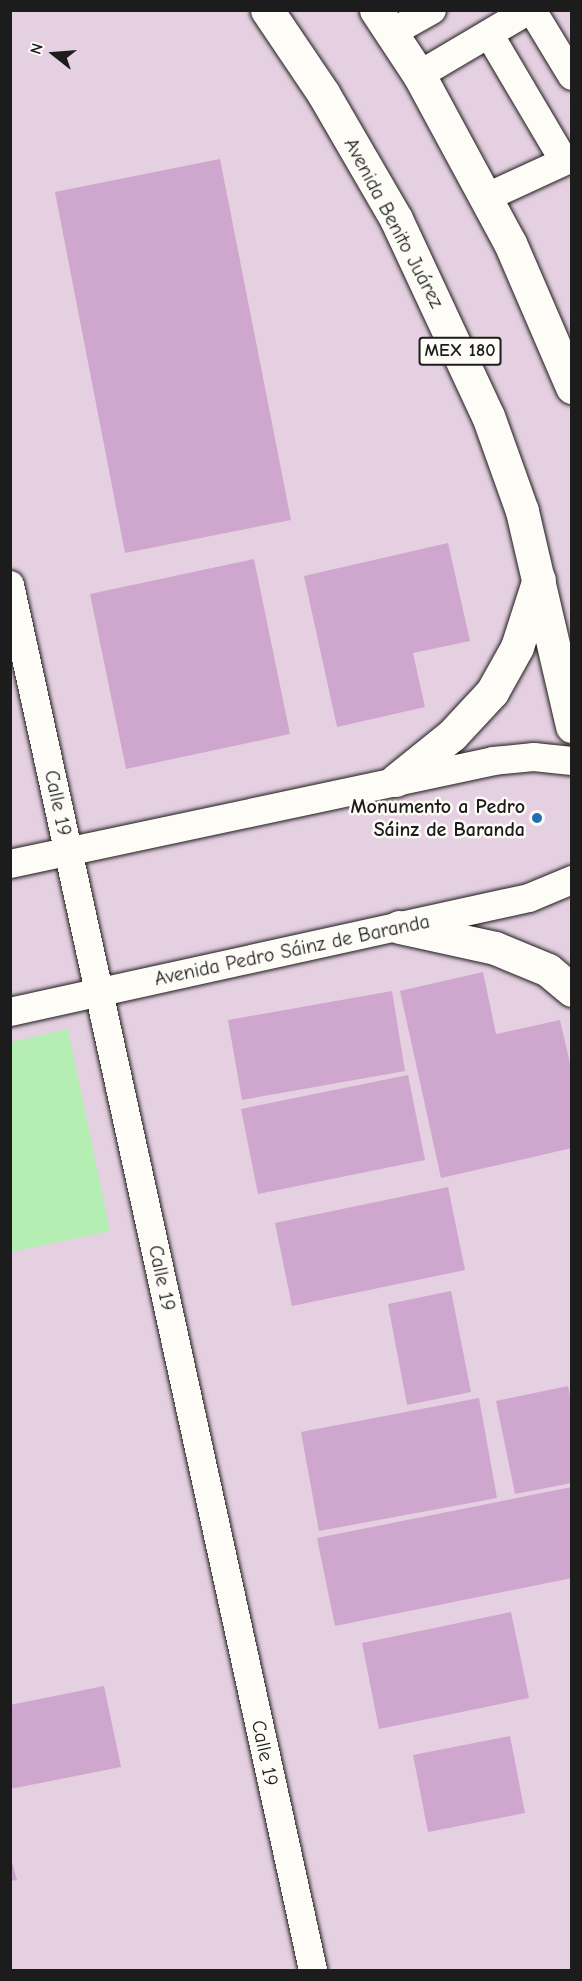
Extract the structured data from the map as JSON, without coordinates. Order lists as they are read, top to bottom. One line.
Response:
{"streets":{"main road":["Avenida Benito Juárez","MEX 180"],"street":["Calle 19","Avenida Pedro Sáinz de Baranda"]},"crossings":[["Calle 19","Avenida Pedro Sáinz de Baranda"]],"places":["Monumento a Pedro Sáinz de Baranda"],"north":"left"}
